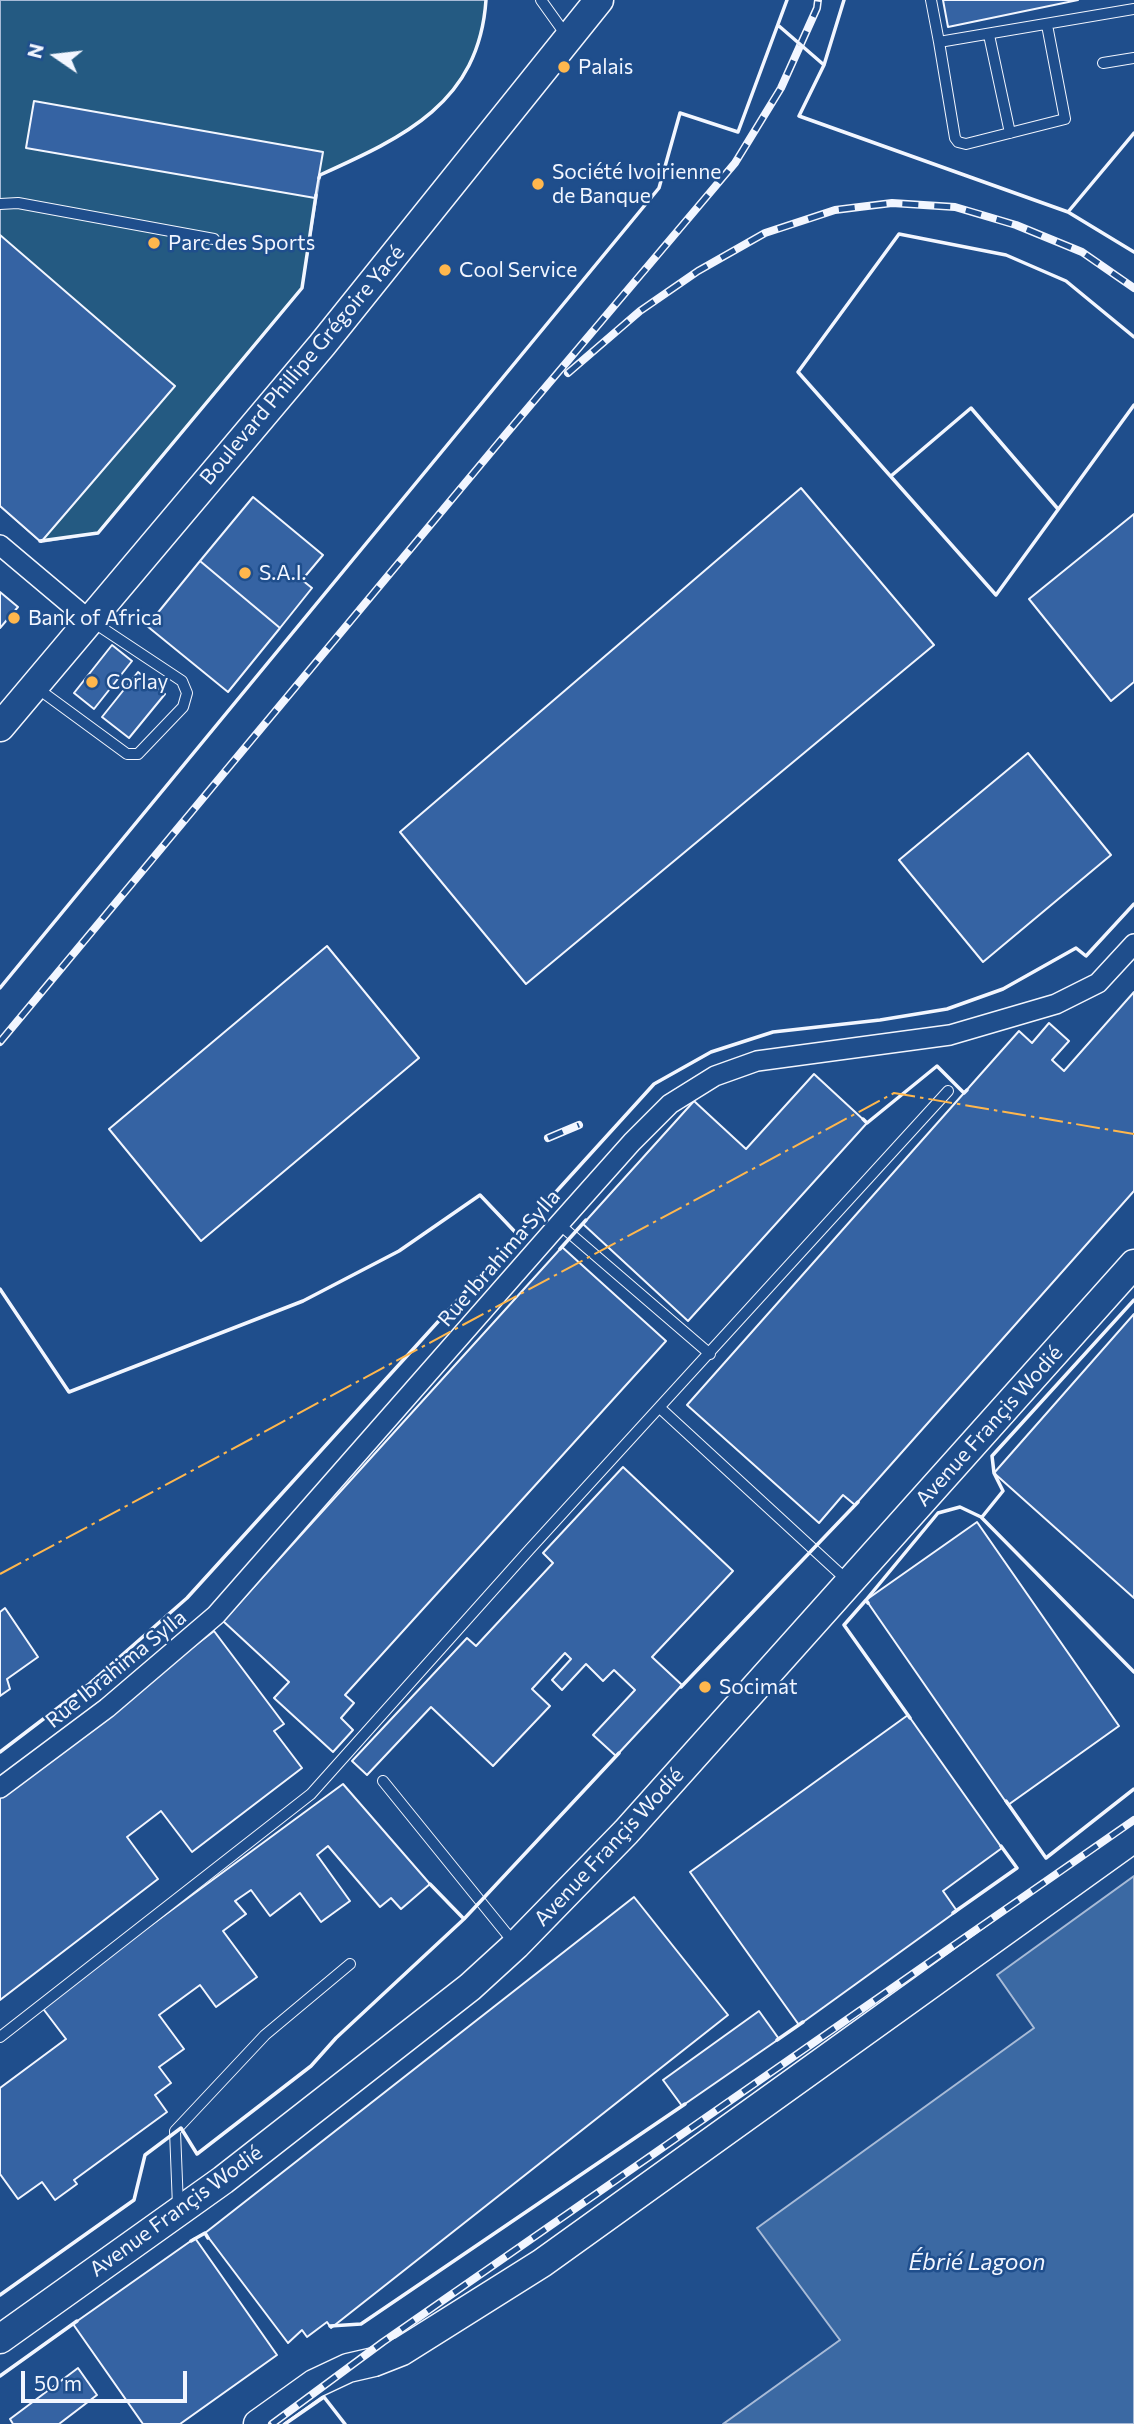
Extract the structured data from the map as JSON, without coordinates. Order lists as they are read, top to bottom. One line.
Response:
{"streets":{"main road":["Boulevard Phillipe Grégoire Yacé","Avenue Françis Wodié"],"street":["Rue Ibrahima Sylla"]},"water":["Ébrié Lagoon"],"places":["Palais","Société Ivoirienne de Banque","Parc des Sports","Cool Service","S.A.I.","Bank of Africa","Corlay","Socimat"],"scale_bar":"50 m","north":"left"}
